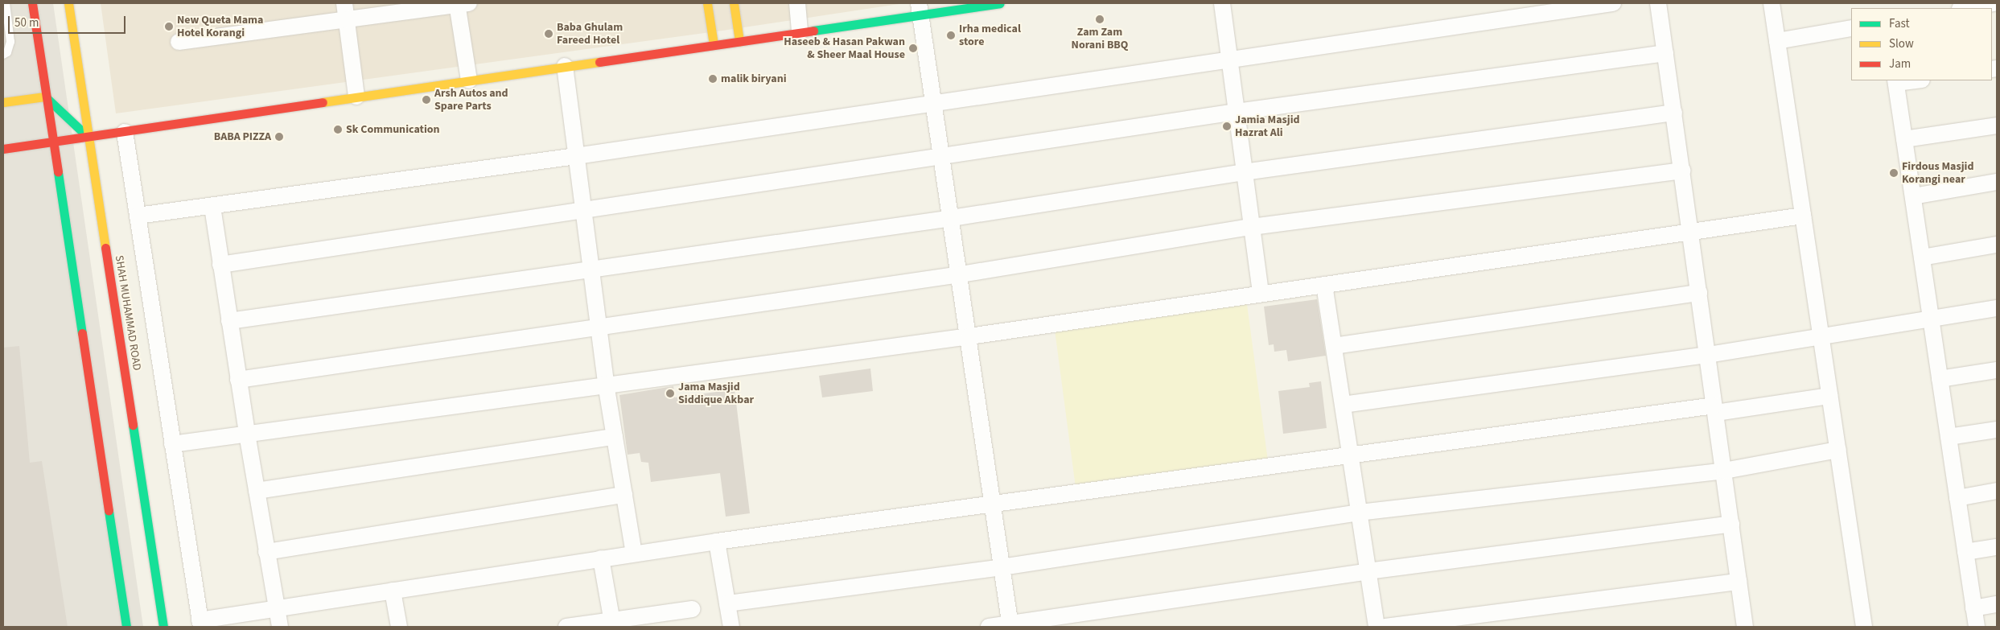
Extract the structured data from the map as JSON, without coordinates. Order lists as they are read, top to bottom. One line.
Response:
{"streets":{"street":["SHAH MUHAMMAD ROAD"]},"places":["Zam Zam Norani BBQ","New Queta Mama Hotel Korangi","Baba Ghulam Fareed Hotel","Irha medical store","Haseeb & Hasan Pakwan & Sheer Maal House","malik biryani","Arsh Autos and Spare Parts","Jamia Masjid Hazrat Ali","Sk Communication","BABA PIZZA","Firdous Masjid Korangi near","Jama Masjid Siddique Akbar"],"legend":["Fast","Slow","Jam"],"scale_bar":"50 m"}
